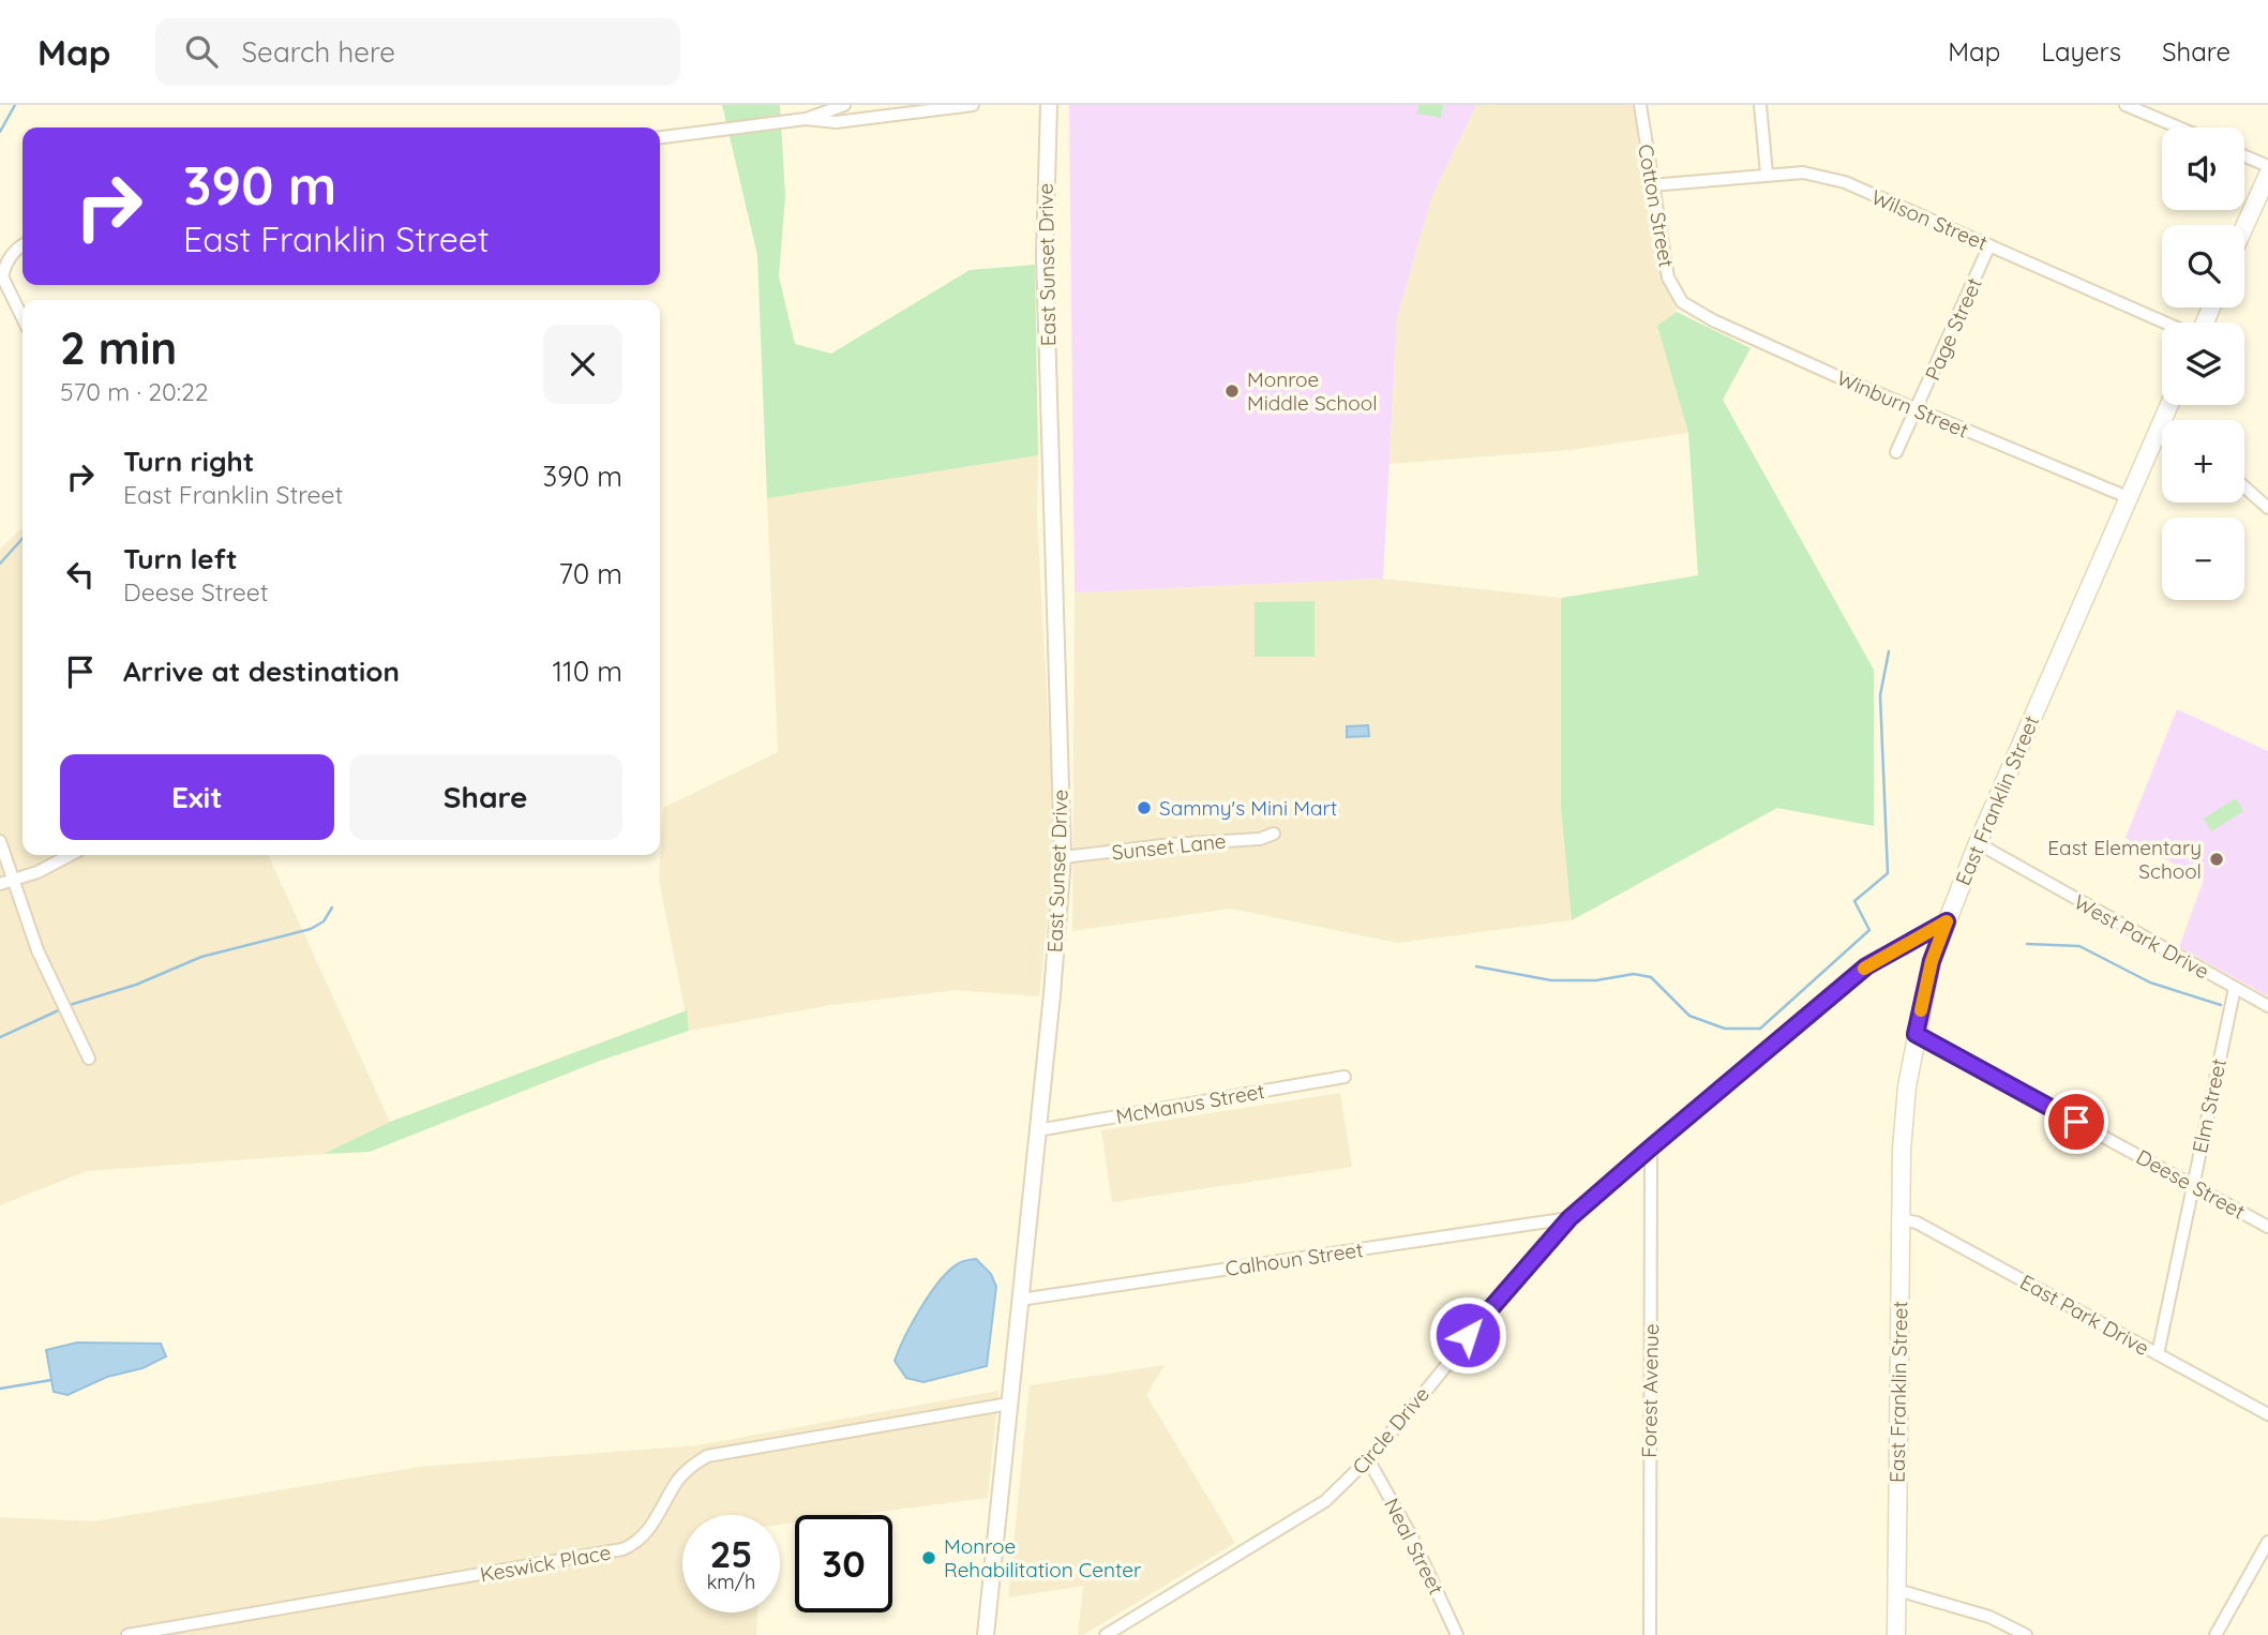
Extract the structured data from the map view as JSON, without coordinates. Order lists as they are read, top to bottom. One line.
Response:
{"streets":{"main road":["East Franklin Street"],"street":["Cotton Street","Wilson Street","East Sunset Drive","Page Street","Winburn Street","Sunset Lane","West Park Drive","McManus Street","Elm Street","Deese Street","Calhoun Street","East Park Drive","Forest Avenue","Circle Drive","Neal Street","Keswick Place"]},"crossings":[["Cotton Street","Wilson Street"],["Cotton Street","Winburn Street"],["Wilson Street","Page Street"],["East Sunset Drive","Sunset Lane"],["East Sunset Drive","McManus Street"],["East Sunset Drive","Calhoun Street"],["East Sunset Drive","Keswick Place"],["Page Street","Winburn Street"],["Winburn Street","East Franklin Street"],["East Franklin Street","West Park Drive"],["East Franklin Street","Deese Street"],["East Franklin Street","East Park Drive"],["East Franklin Street","Circle Drive"],["West Park Drive","Elm Street"],["Elm Street","Deese Street"],["Elm Street","East Park Drive"],["Calhoun Street","Circle Drive"],["Forest Avenue","Circle Drive"],["Circle Drive","Neal Street"]],"places":["Monroe Middle School","Sammy's Mini Mart","East Elementary School","Monroe Rehabilitation Center"],"page":{"header":"Map","search":"Search here","nav":["Map","Layers","Share"],"map_buttons":["+","−"],"turn":["390 m","East Franklin Street"],"heading":["2 min","570 m · 20:22"],"list":[{"name":"Turn right","note":"East Franklin Street","value":"390 m"},{"name":"Turn left","note":"Deese Street","value":"70 m"},{"name":"Arrive at destination","value":"110 m"}],"buttons":["Exit","Share"],"speed":"25 km/h","limit":"30"}}
